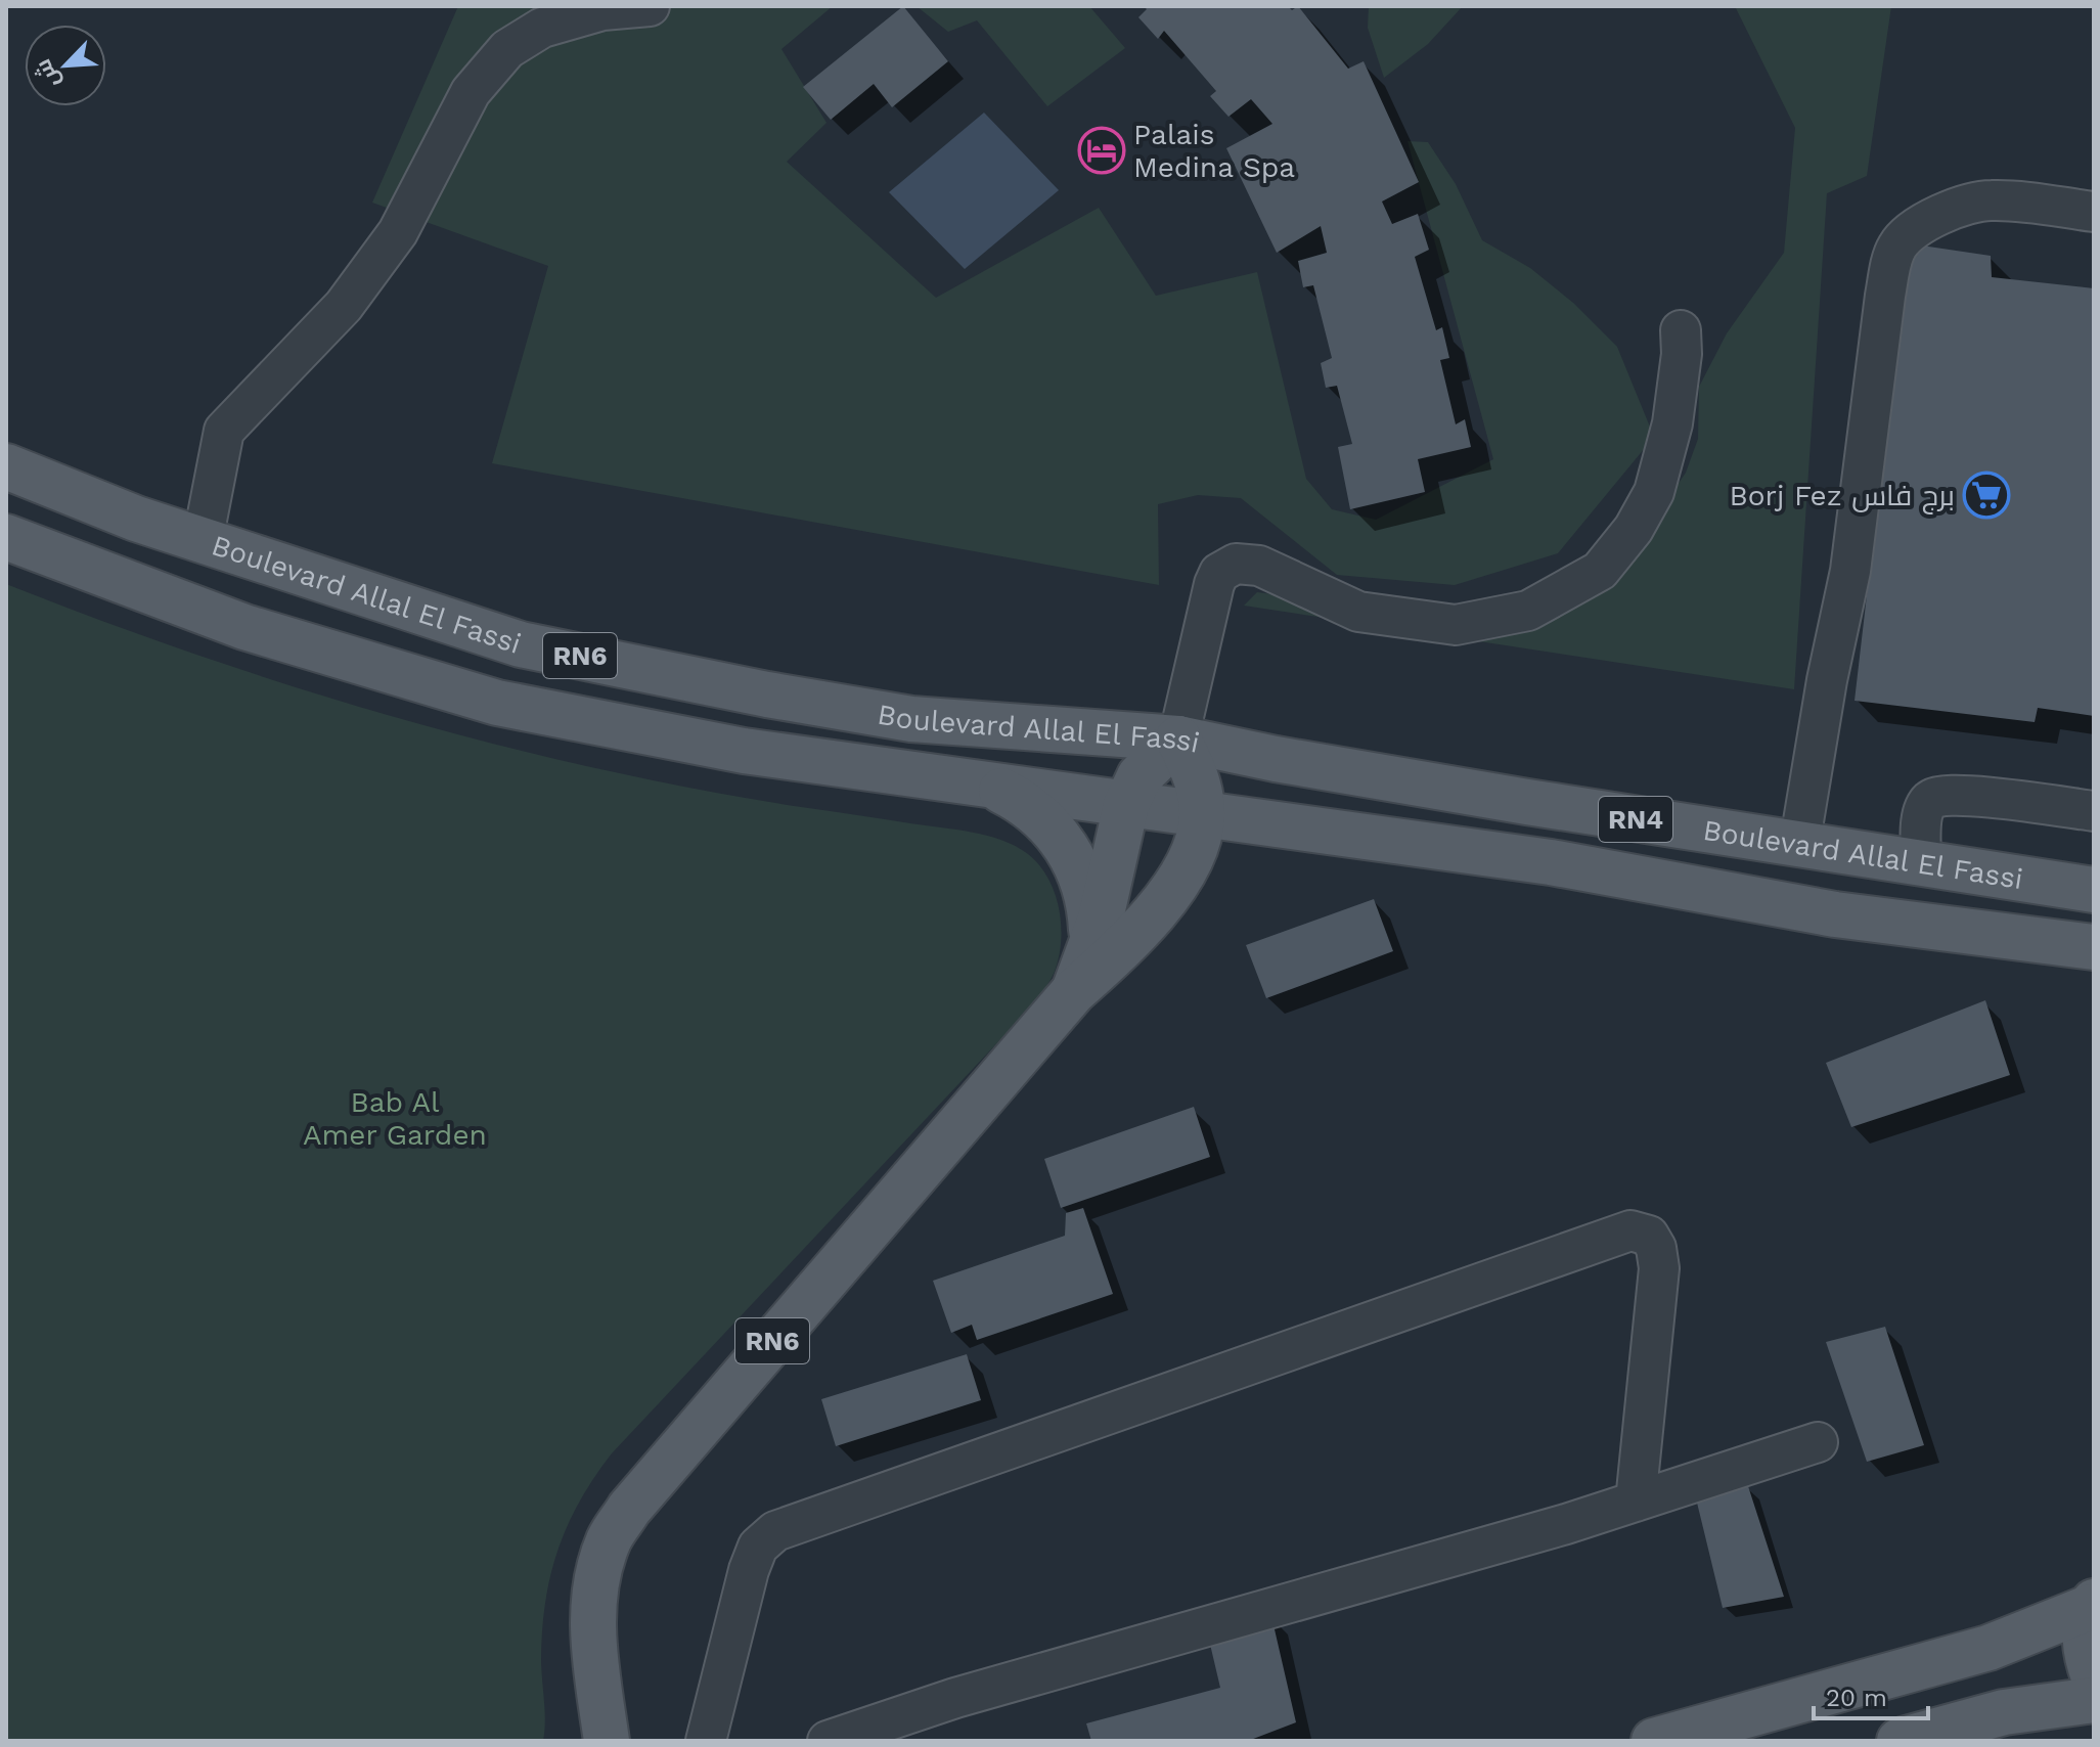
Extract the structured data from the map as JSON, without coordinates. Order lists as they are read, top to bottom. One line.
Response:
{"streets":{"main road":["Boulevard Allal El Fassi","RN6","RN4"]},"crossings":[["Boulevard Allal El Fassi","RN6"]],"parks":["Bab Al Amer Garden"],"places":{"hotel":["Palais Medina Spa"],"supermarket":["Borj Fez برج فاس"]},"scale_bar":"20 m","north":"bottom left"}
